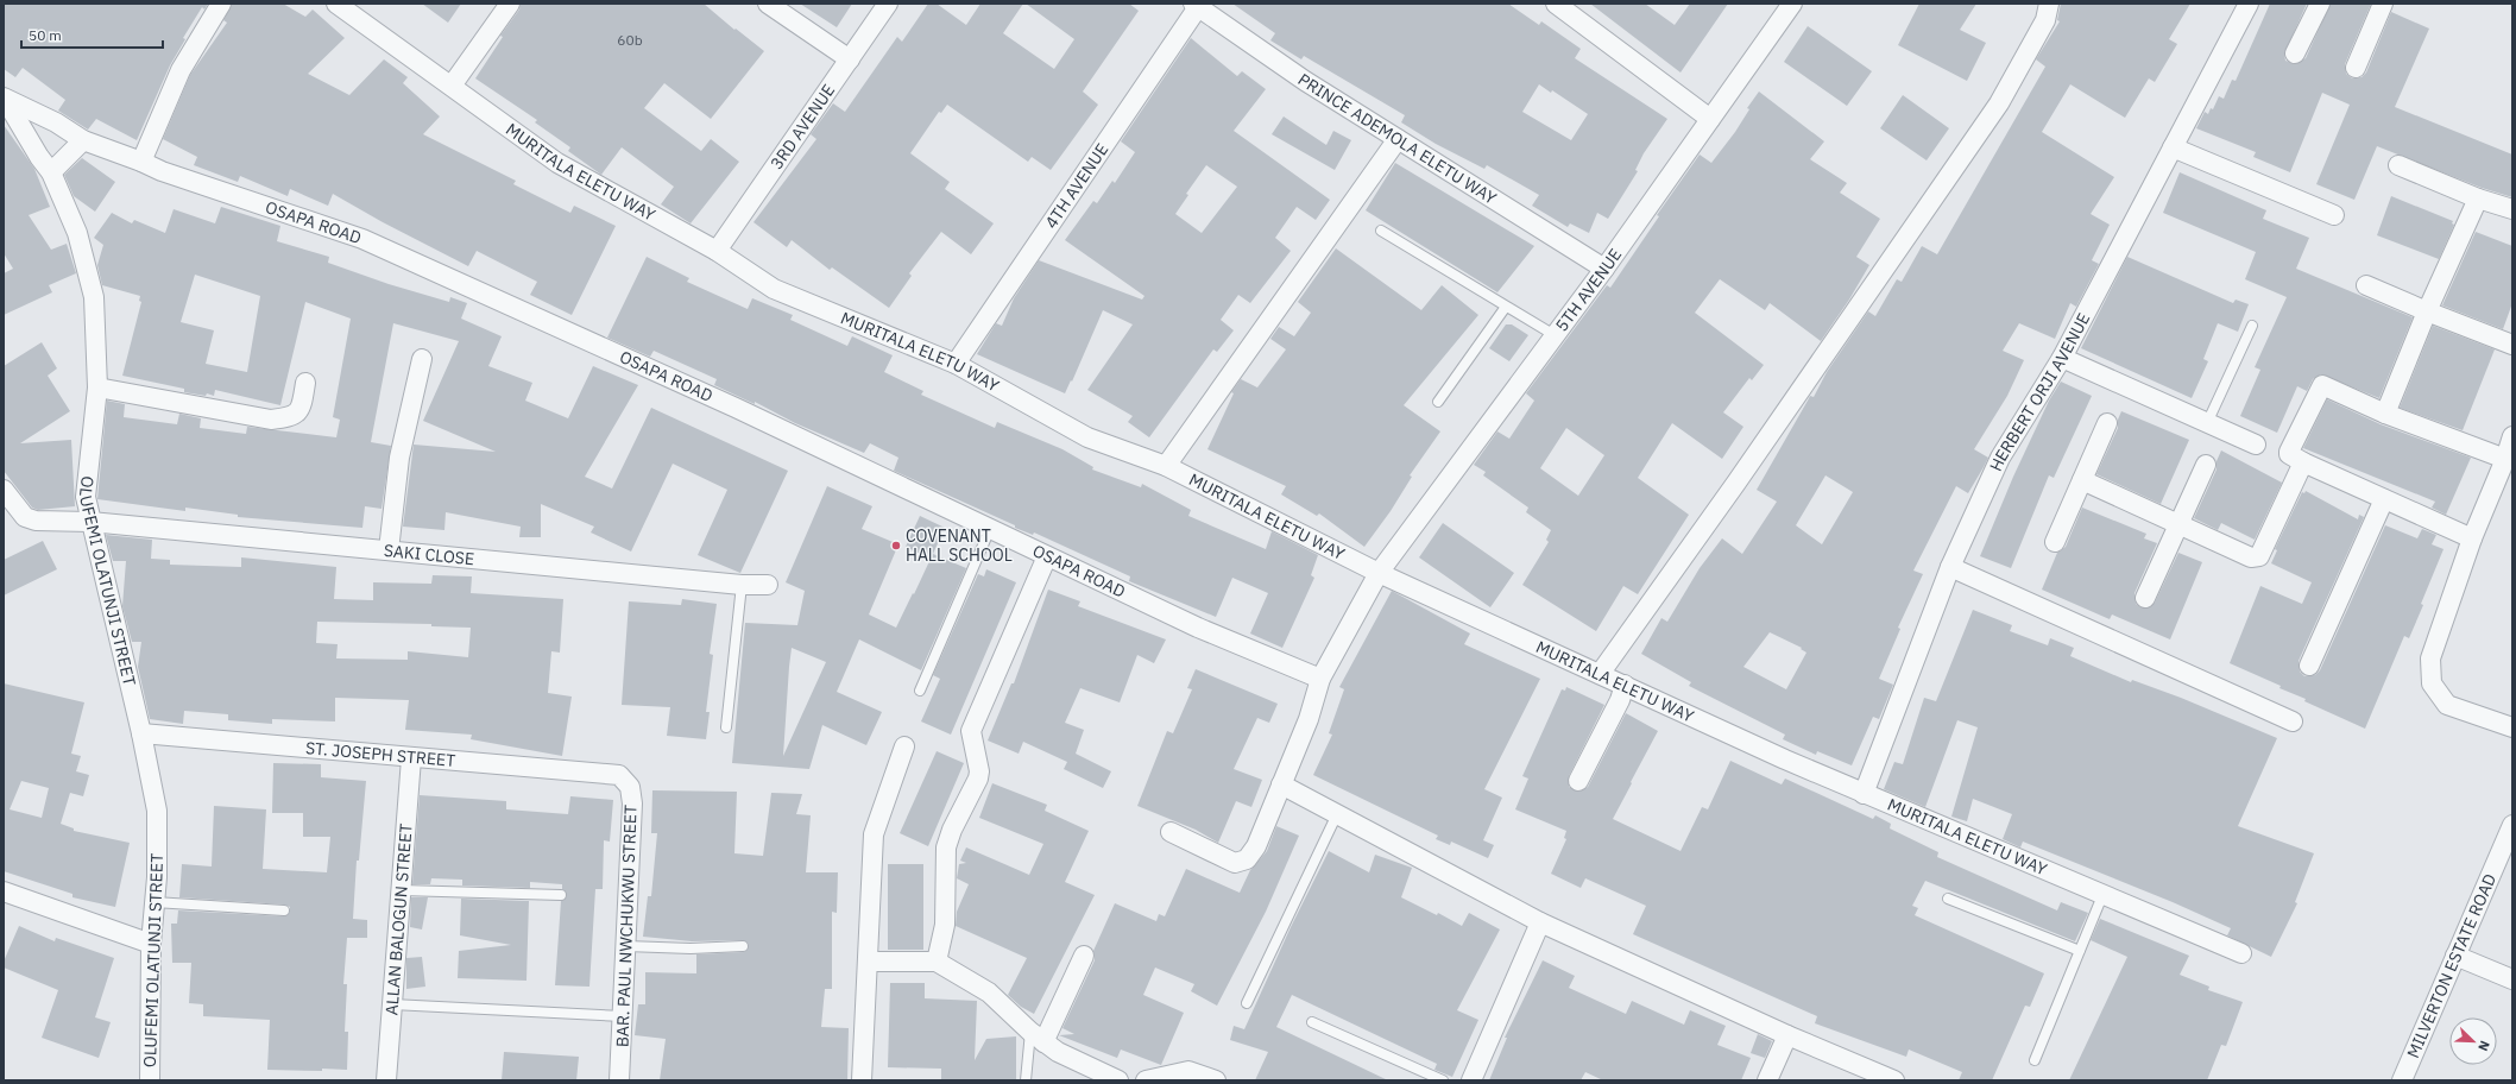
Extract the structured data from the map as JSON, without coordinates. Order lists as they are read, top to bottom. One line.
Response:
{"streets":{"street":["3RD AVENUE","PRINCE ADEMOLA ELETU WAY","MURITALA ELETU WAY","4TH AVENUE","OSAPA ROAD","5TH AVENUE","HERBERT ORJI AVENUE","SAKI CLOSE","OLUFEMI OLATUNJI STREET","ST. JOSEPH STREET","ALLAN BALOGUN STREET","BAR. PAUL NWCHUKWU STREET","MILVERTON ESTATE ROAD"]},"crossings":[["3RD AVENUE","MURITALA ELETU WAY"],["PRINCE ADEMOLA ELETU WAY","4TH AVENUE"],["PRINCE ADEMOLA ELETU WAY","5TH AVENUE"],["MURITALA ELETU WAY","4TH AVENUE"],["MURITALA ELETU WAY","5TH AVENUE"],["MURITALA ELETU WAY","HERBERT ORJI AVENUE"],["OSAPA ROAD","5TH AVENUE"],["OSAPA ROAD","OLUFEMI OLATUNJI STREET"],["SAKI CLOSE","OLUFEMI OLATUNJI STREET"],["OLUFEMI OLATUNJI STREET","ST. JOSEPH STREET"],["ST. JOSEPH STREET","ALLAN BALOGUN STREET"],["ST. JOSEPH STREET","BAR. PAUL NWCHUKWU STREET"]],"places":["COVENANT HALL SCHOOL"],"house_numbers":["60b"],"scale_bar":"50 m","north":"bottom right"}
